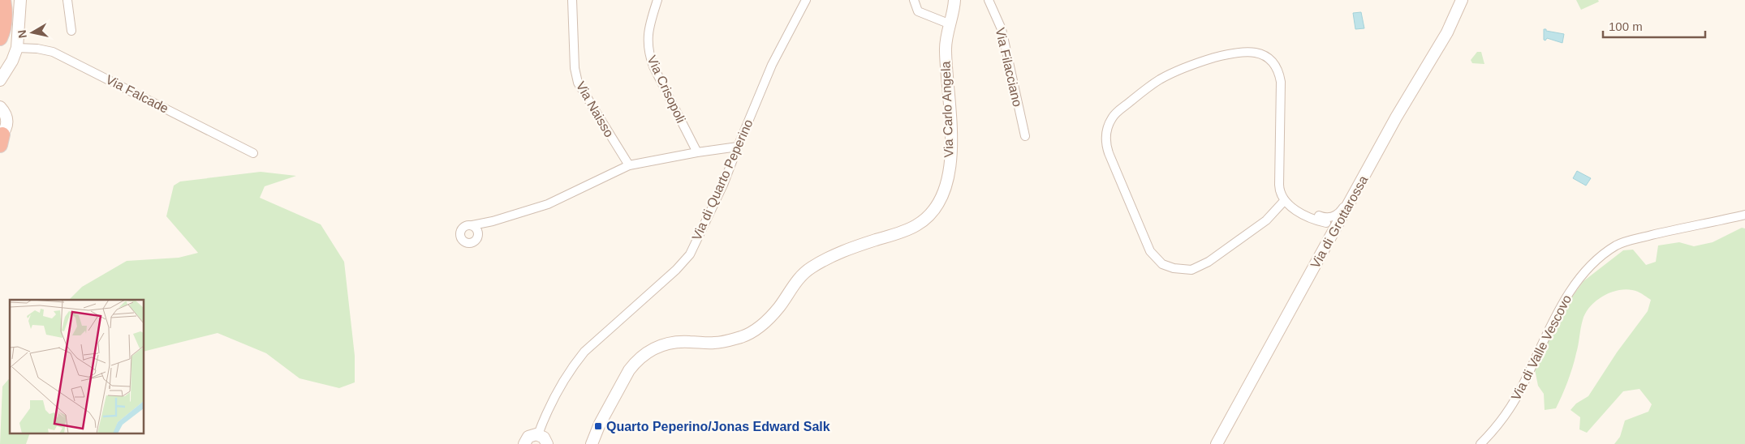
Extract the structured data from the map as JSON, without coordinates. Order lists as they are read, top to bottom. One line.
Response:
{"streets":{"street":["Via Filacciano","Via Crisopoli","Via Falcade","Via Naisso","Via Carlo Angela","Via di Quarto Peperino","Via di Grottarossa","Via di Valle Vescovo"]},"places":{"transit":["Quarto Peperino/Jonas Edward Salk"]},"scale_bar":"100 m","north":"left"}
